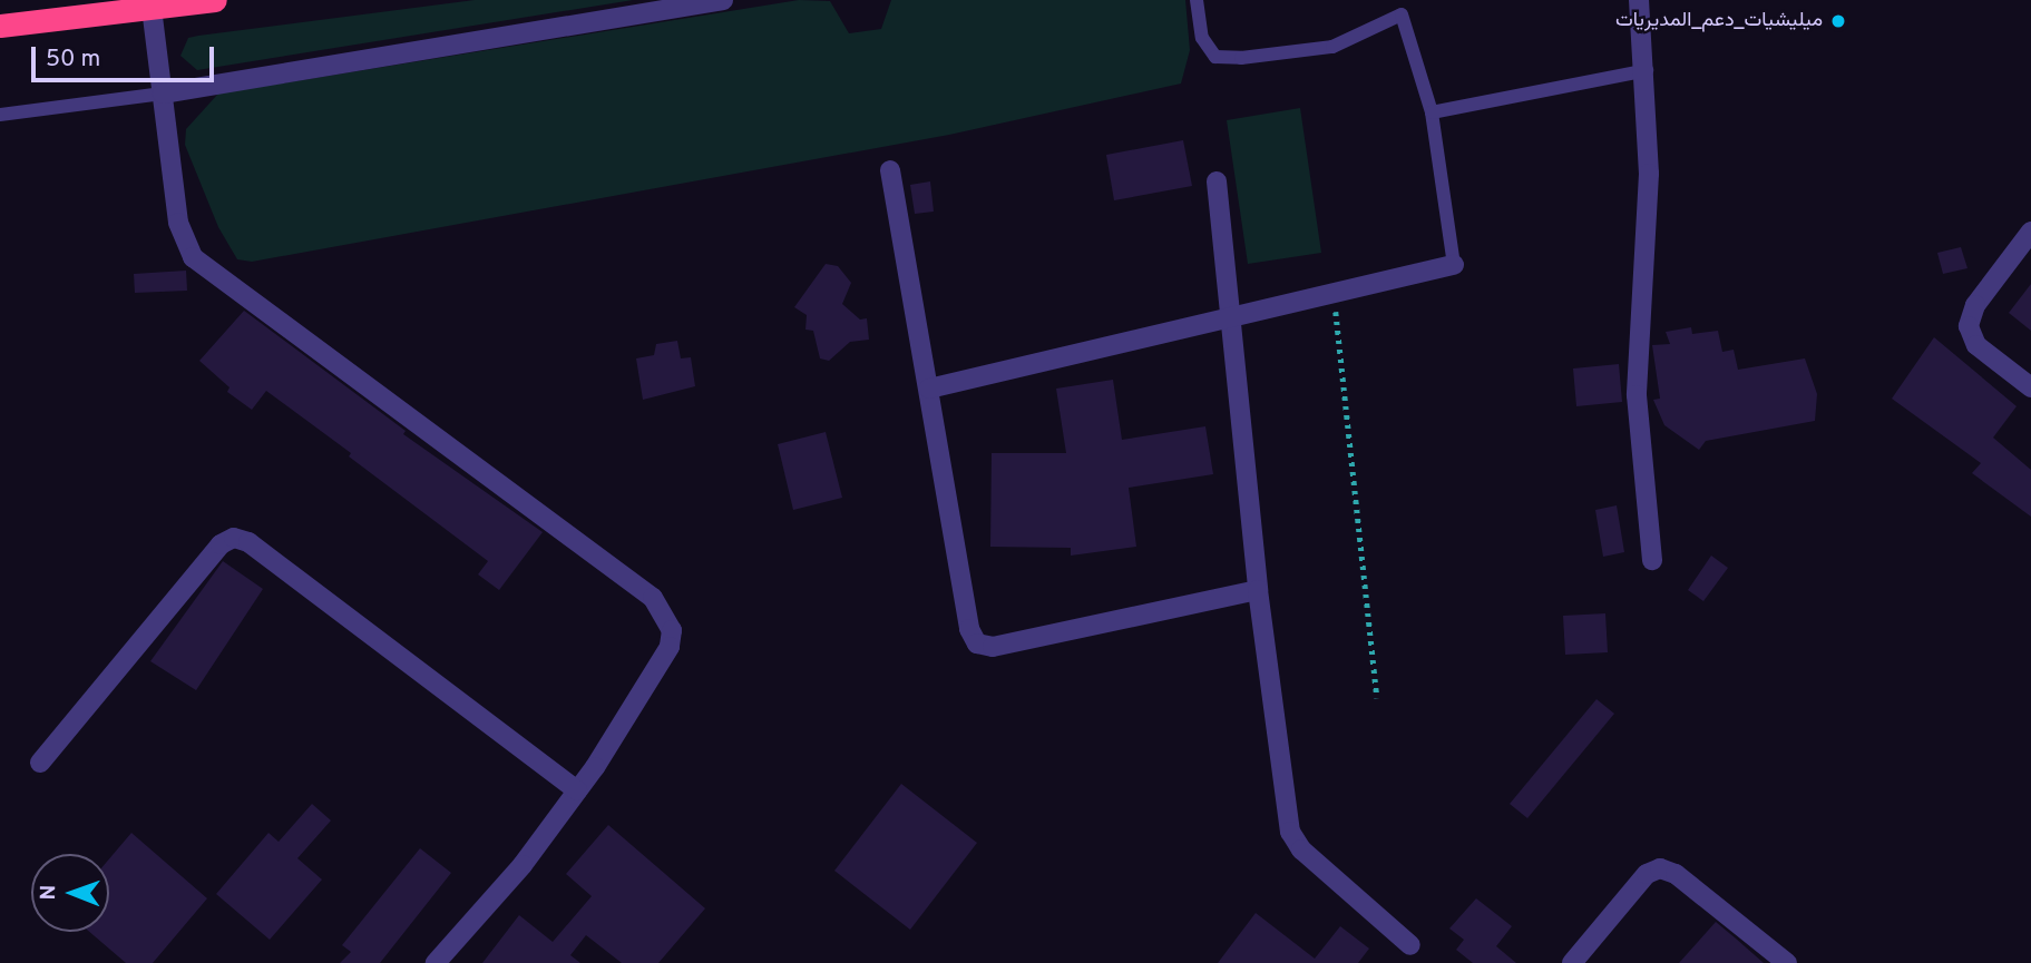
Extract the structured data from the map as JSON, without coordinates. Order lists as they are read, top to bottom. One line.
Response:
{"places":["ميليشيات_دعم_المديريات"],"scale_bar":"50 m","north":"left"}
